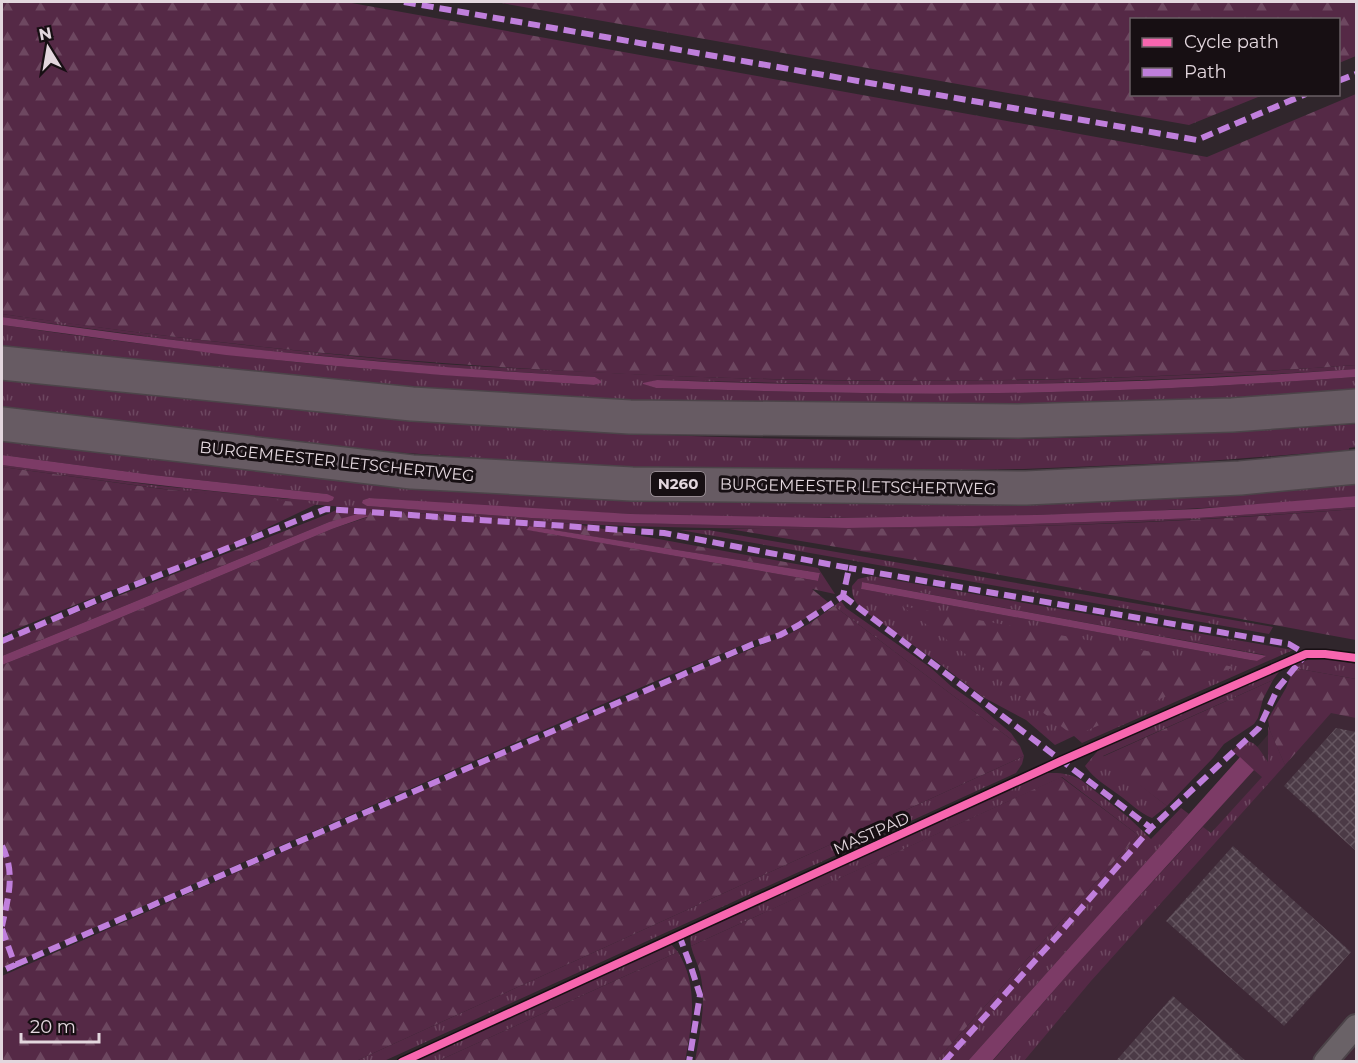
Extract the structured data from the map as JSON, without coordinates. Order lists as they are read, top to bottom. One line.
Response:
{"streets":{"main road":["BURGEMEESTER LETSCHERTWEG","N260"],"cycle path":["MASTPAD"]},"legend":["Cycle path","Path"],"scale_bar":"20 m","north":"top"}
